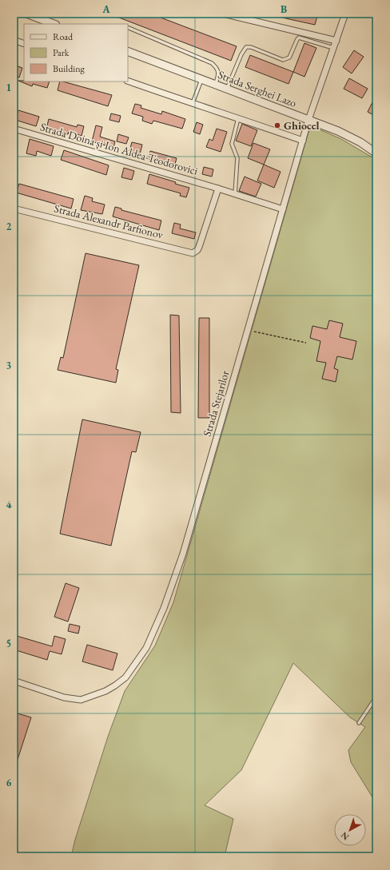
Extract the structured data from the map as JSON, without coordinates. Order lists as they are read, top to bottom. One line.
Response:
{"streets":{"street":["Strada Serghei Lazo","Strada Doina și Ion Aldea-Teodorovici","Strada Alexandr Parfionov","Strada Stejarilor"]},"crossings":[["Strada Serghei Lazo","Strada Stejarilor"],["Strada Doina și Ion Aldea-Teodorovici","Strada Alexandr Parfionov"],["Strada Doina și Ion Aldea-Teodorovici","Strada Stejarilor"]],"places":["Ghiocel"],"legend":["Road","Park","Building"],"north":"bottom left","grid":{"columns":["A","B"],"rows":["1","2","3","4","5","6"]}}
